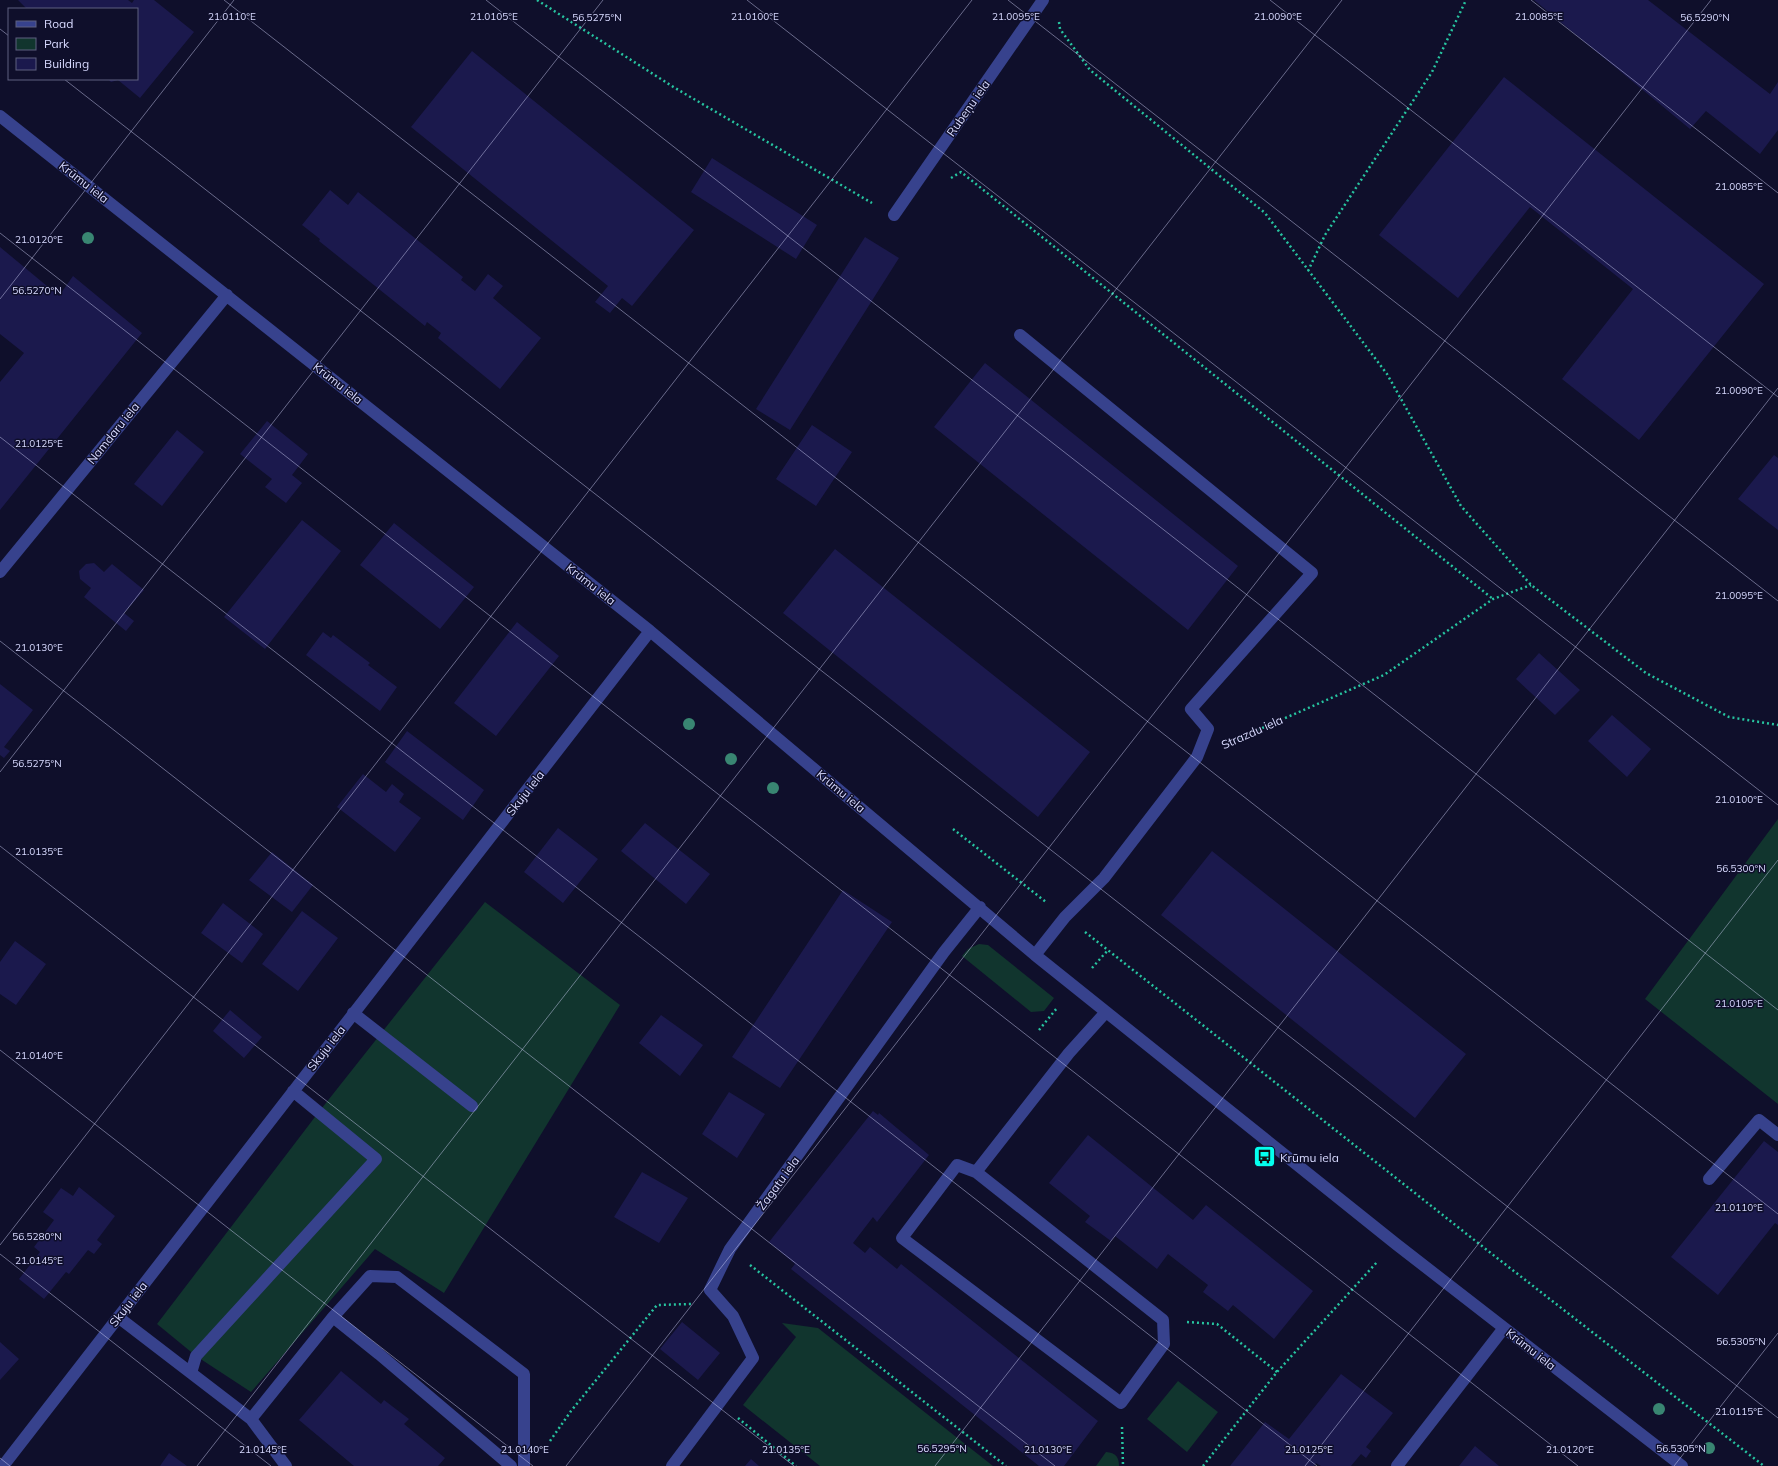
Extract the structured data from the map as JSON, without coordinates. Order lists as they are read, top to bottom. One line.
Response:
{"streets":{"street":["Rubeņu iela","Krūmu iela","Namdaru iela","Skuju iela","Žagatu iela"],"path":["Strazdu iela"]},"crossings":[["Krūmu iela","Namdaru iela"],["Krūmu iela","Skuju iela"],["Krūmu iela","Žagatu iela"]],"places":{"bus stop":["Krūmu iela"]},"legend":["Road","Park","Building"],"coordinates":["21.0110°E","21.0105°E","21.0100°E","21.0095°E","21.0090°E","21.0085°E","56.5275°N","56.5290°N","21.0120°E","56.5270°N","21.0125°E","21.0130°E","21.0135°E","56.5300°N","21.0140°E","56.5280°N","21.0145°E","56.5305°N","21.0115°E","56.5295°N"]}
